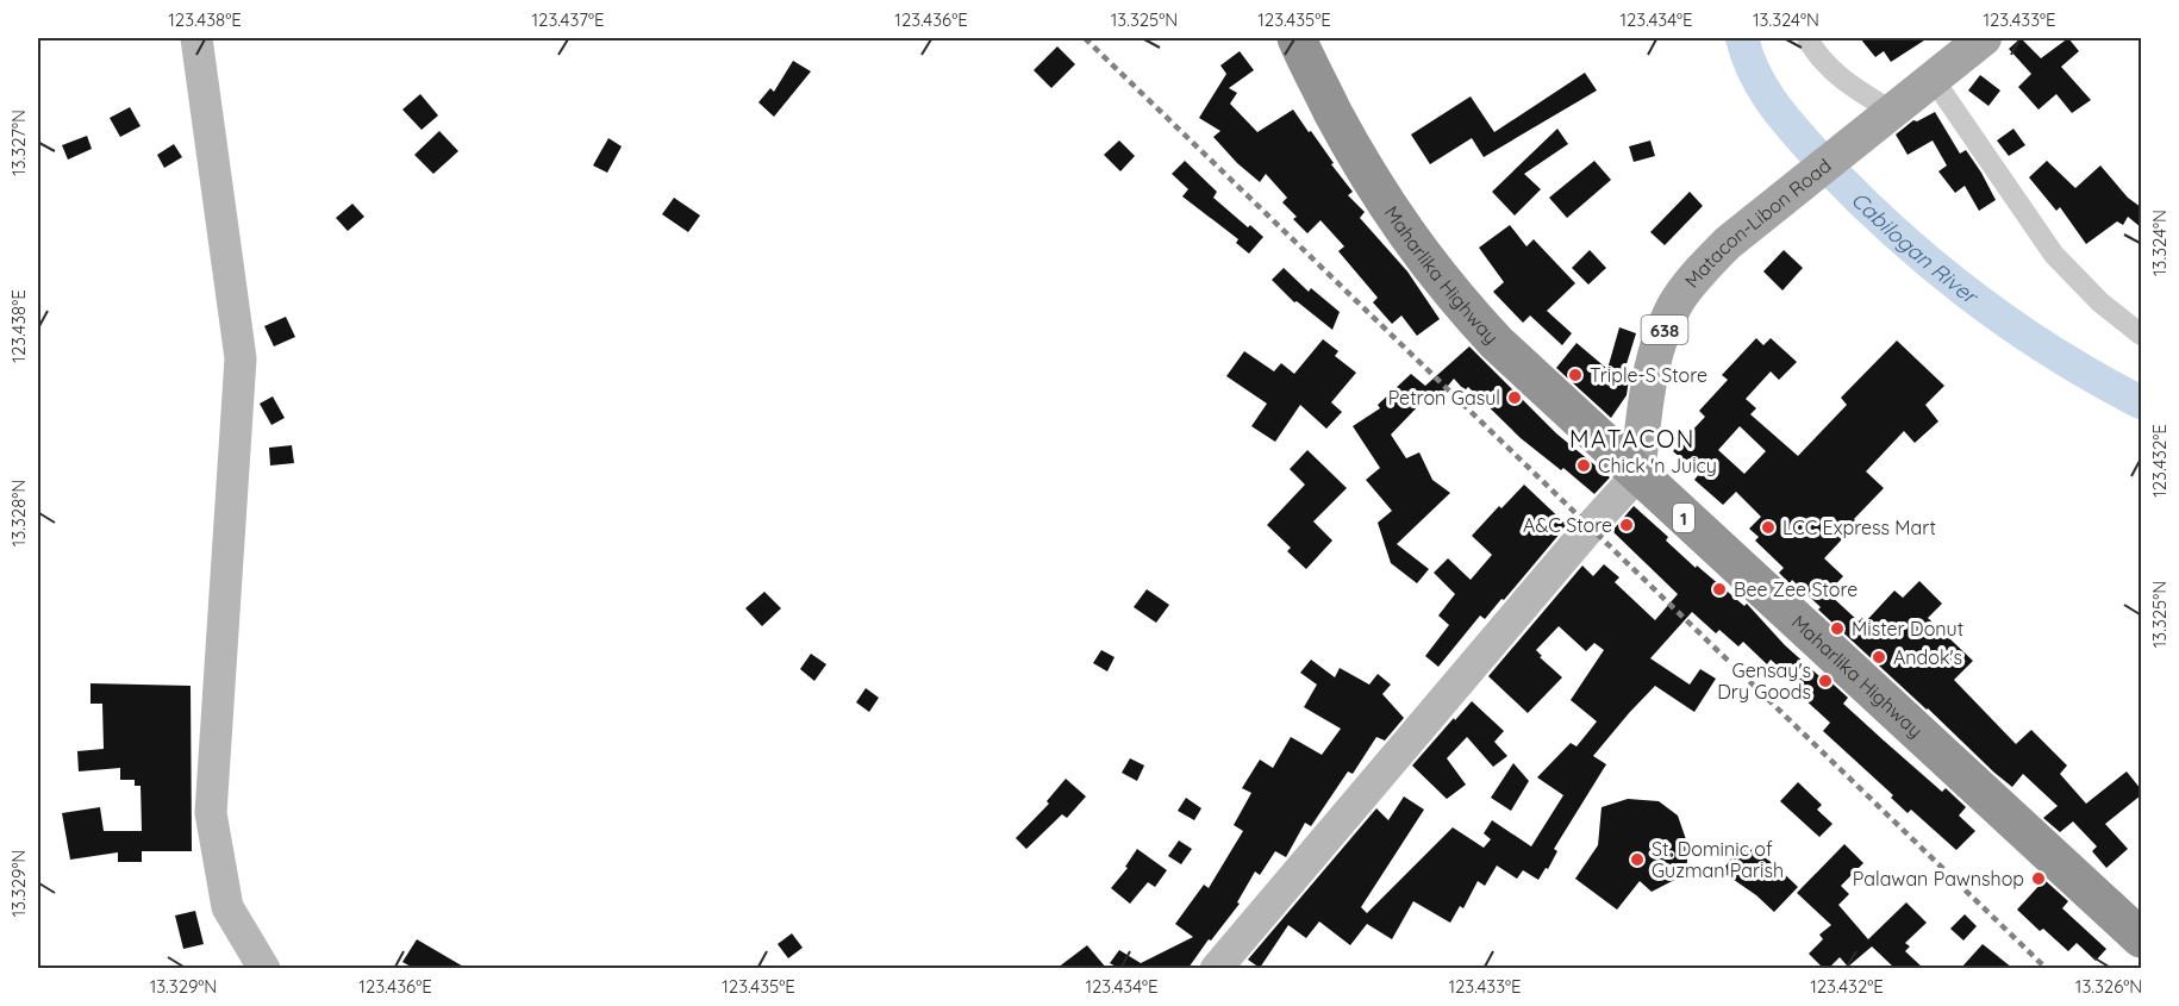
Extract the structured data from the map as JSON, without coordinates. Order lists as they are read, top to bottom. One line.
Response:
{"streets":{"highway":["Maharlika Highway","1"],"main road":["Matacon-Libon Road","638"]},"crossings":[["Matacon-Libon Road","Maharlika Highway"]],"districts":["MATACON"],"water":["Cabilogan River"],"places":["Triple-S Store","Petron Gasul","Chick 'n Juicy","A&C Store","LCC Express Mart","Bee Zee Store","Mister Donut","Andok's","Gensay's Dry Goods","St. Dominic of Guzman Parish","Palawan Pawnshop"],"coordinates":["123.438°E","123.437°E","123.436°E","13.325°N","123.435°E","123.434°E","13.324°N","123.433°E","13.327°N","123.432°E","13.328°N","13.329°N","13.326°N"]}
